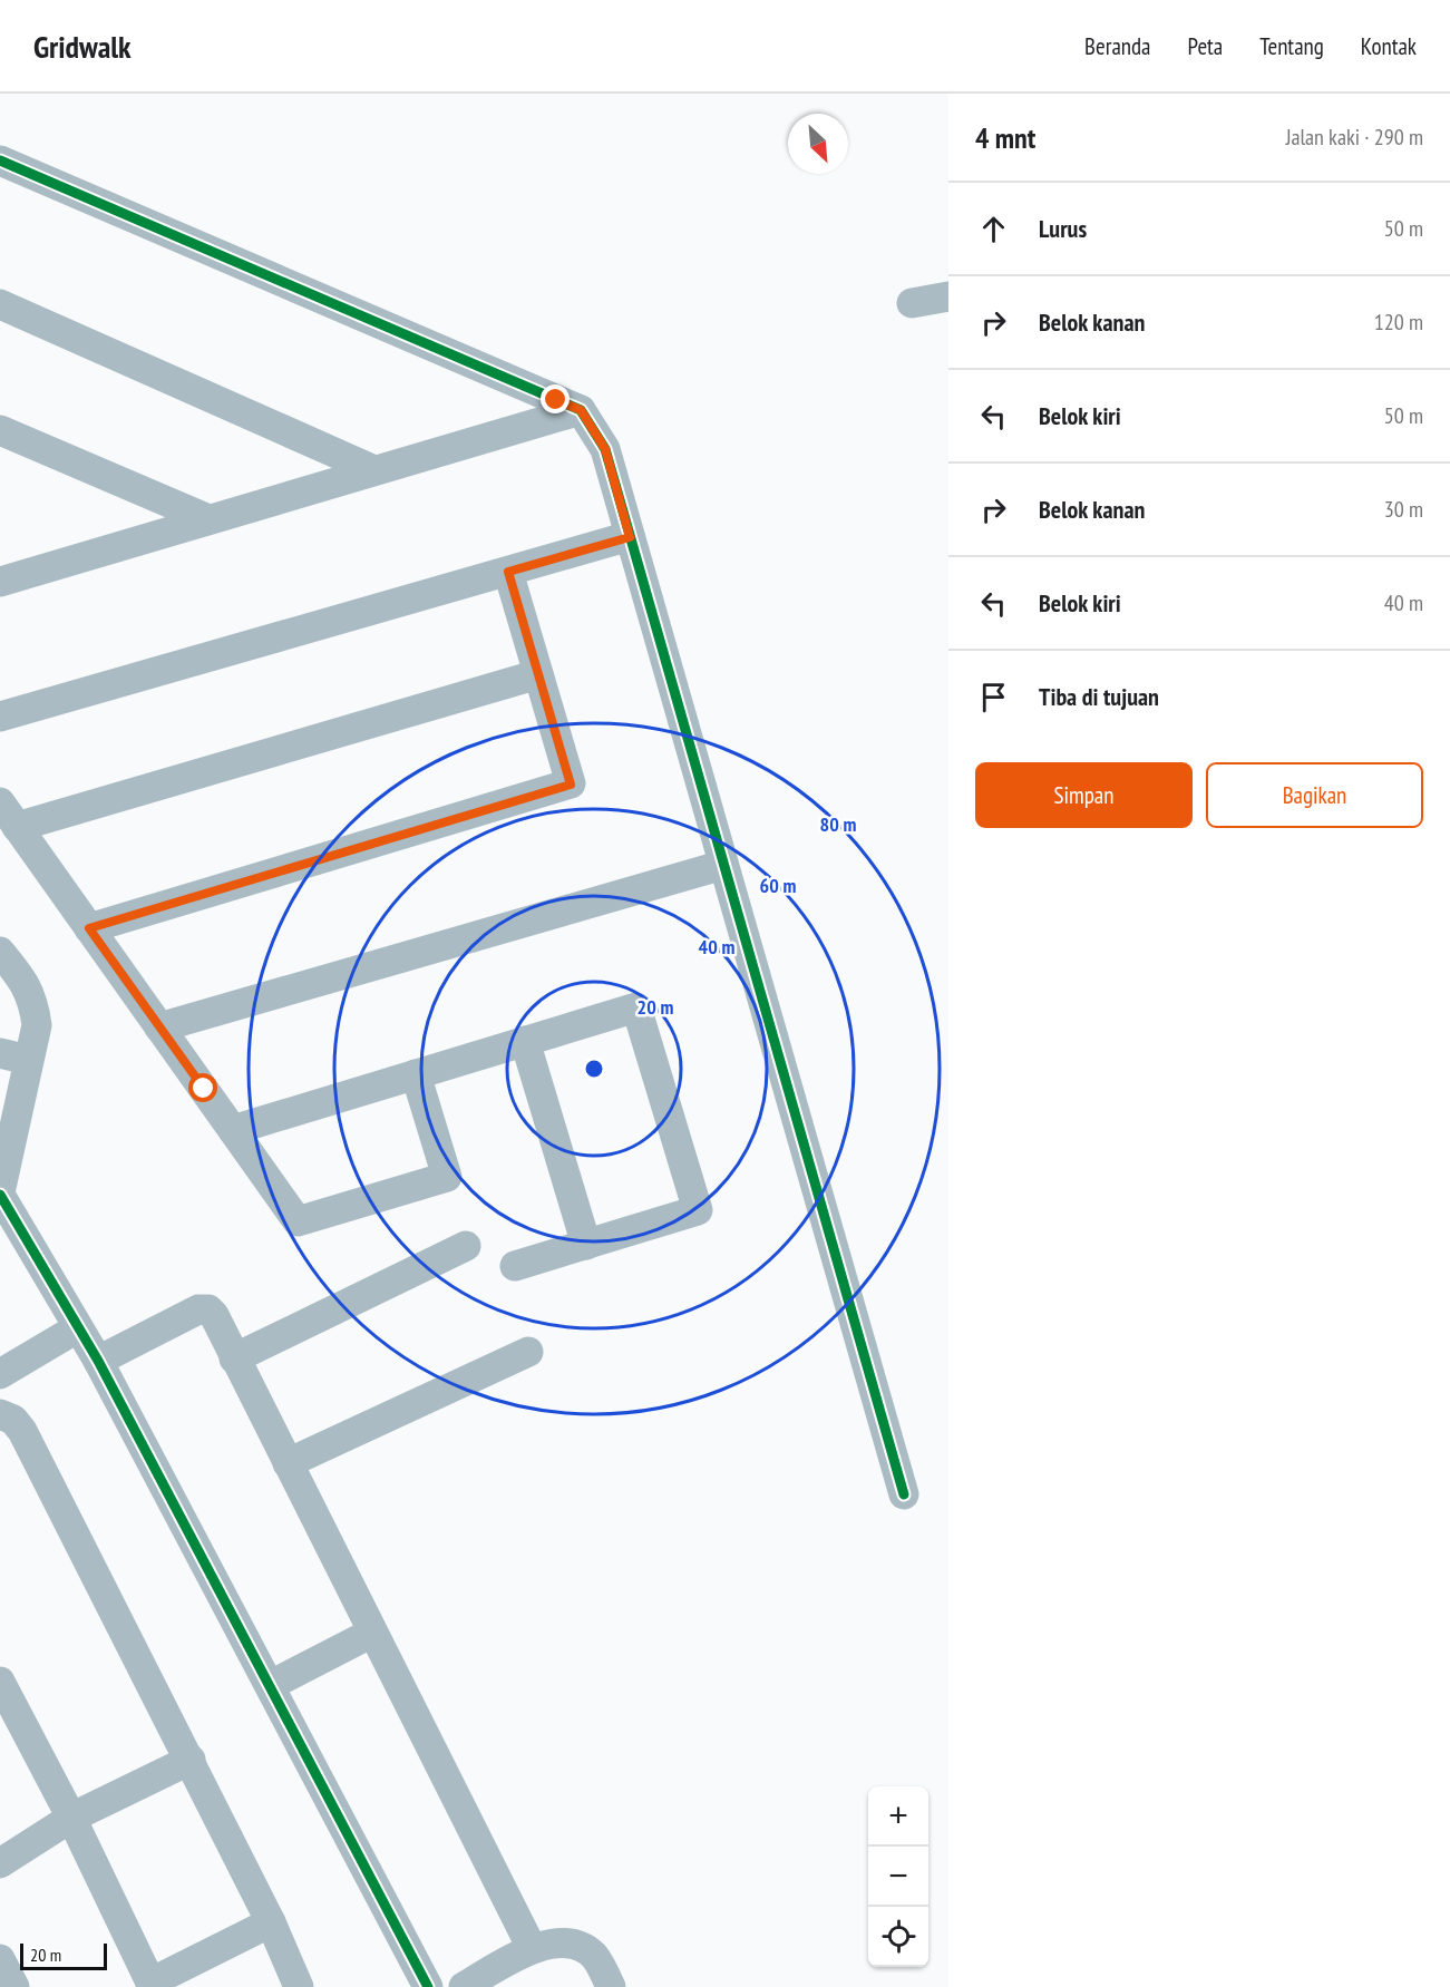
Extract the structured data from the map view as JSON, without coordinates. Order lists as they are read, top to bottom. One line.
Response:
{"scale_bar":"20 m","north":"bottom right","page":{"header":"Gridwalk","nav":["Beranda","Peta","Tentang","Kontak"],"heading":["4 mnt","Jalan kaki · 290 m"],"list":[["Lurus","50 m"],["Belok kanan","120 m"],["Belok kiri","50 m"],["Belok kanan","30 m"],["Belok kiri","40 m"],"Tiba di tujuan"],"buttons":["Simpan","Bagikan"],"map_buttons":["+","−"],"scale":"20 m"},"rings":["80 m","60 m","40 m","20 m"]}
